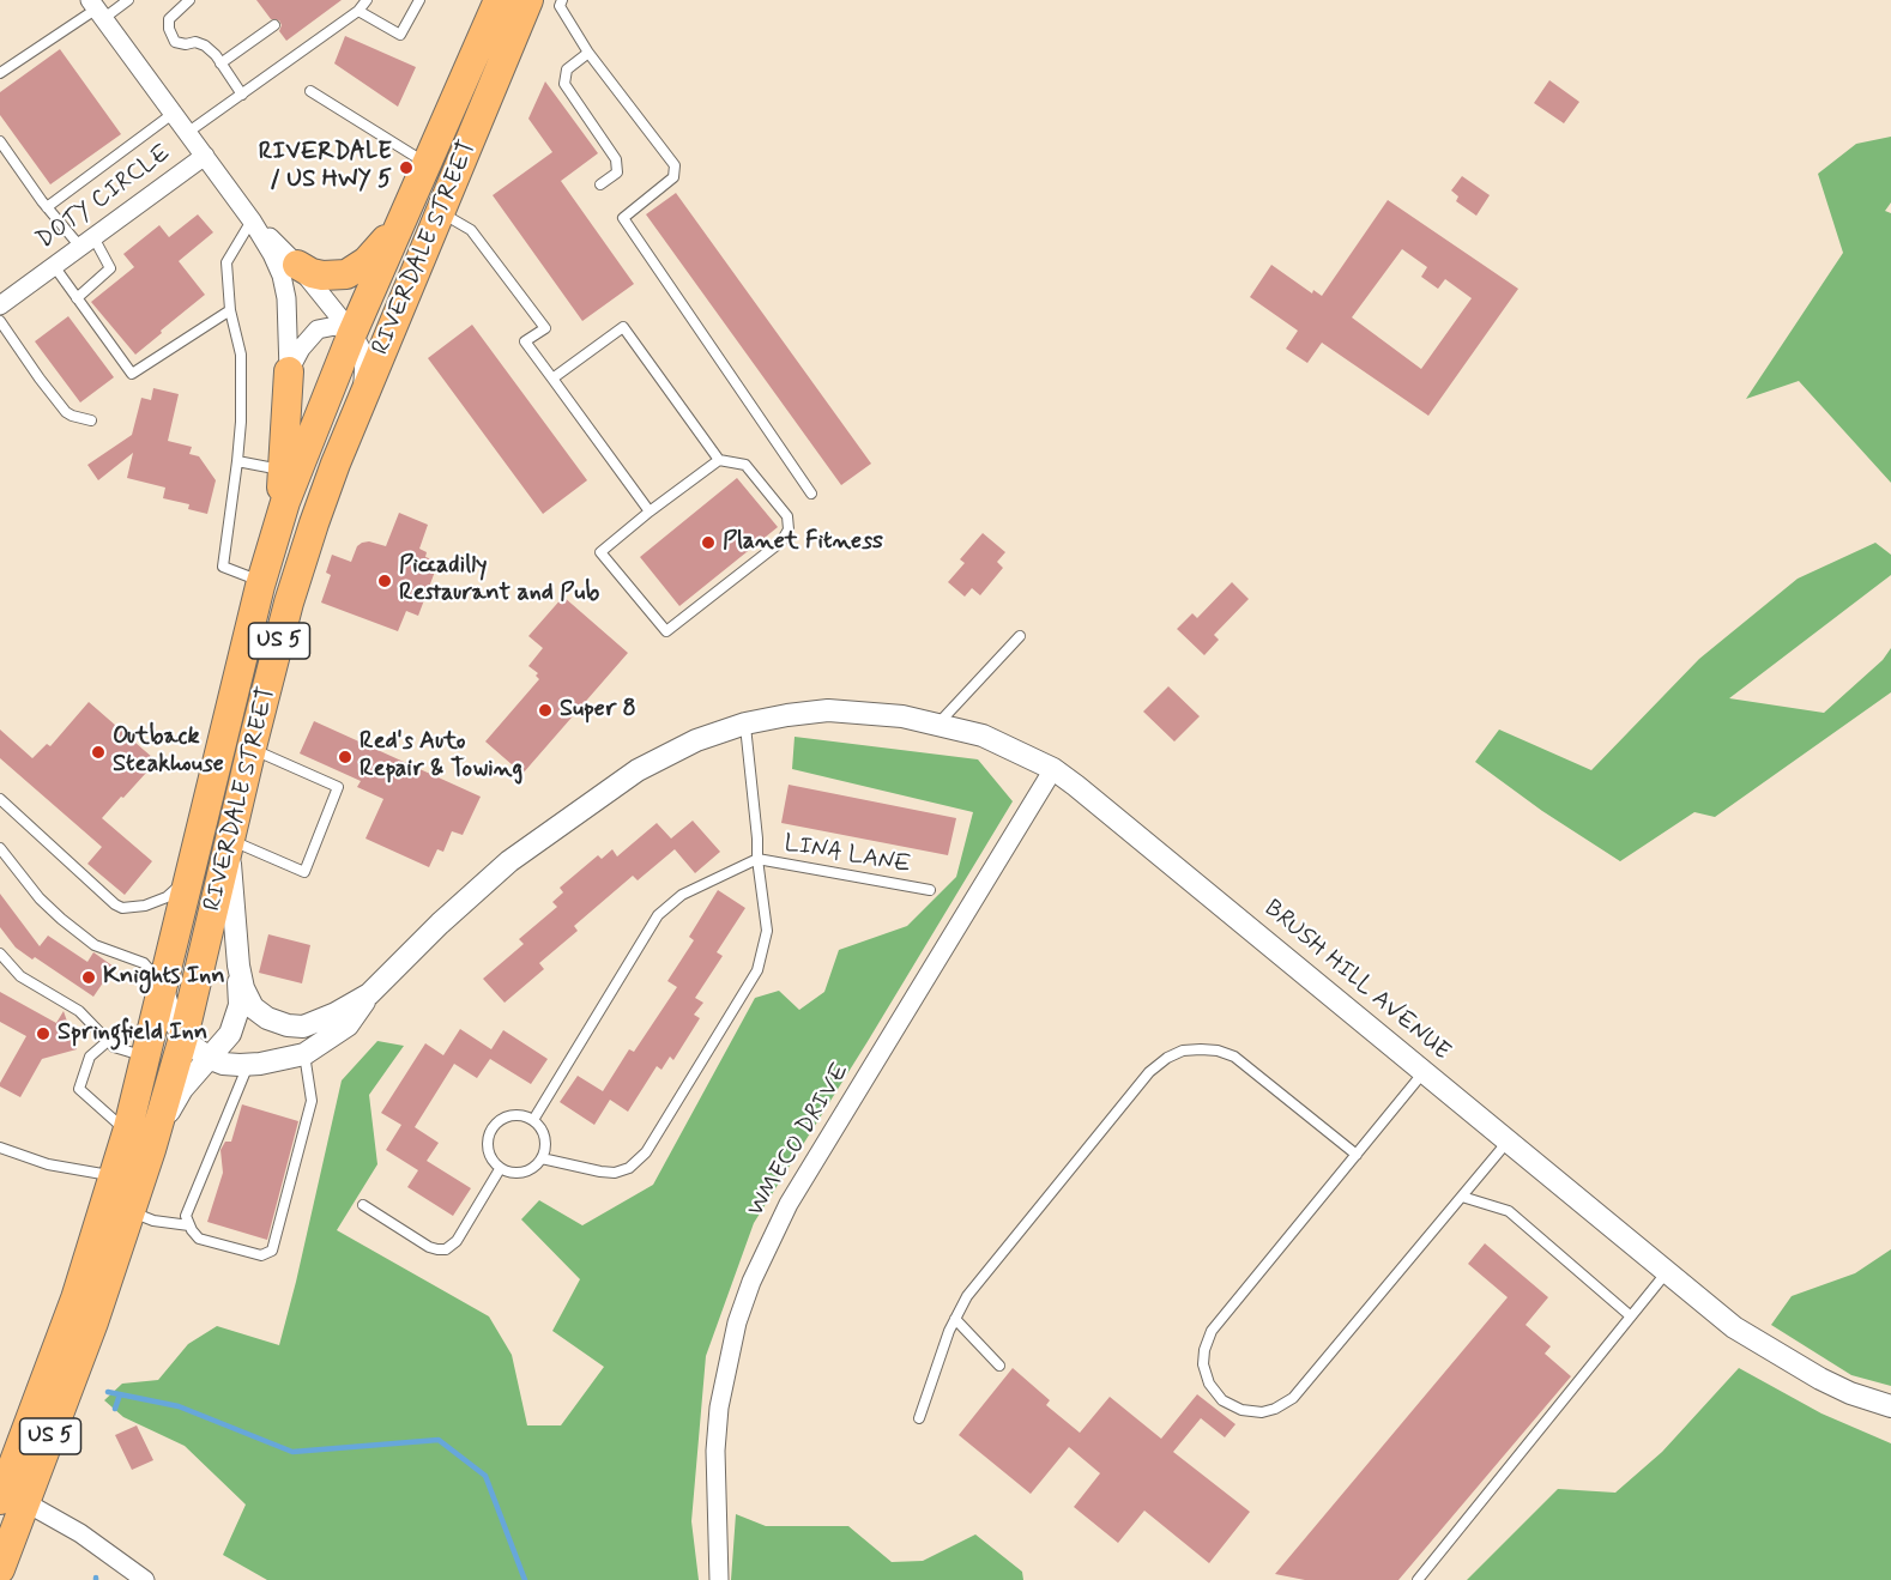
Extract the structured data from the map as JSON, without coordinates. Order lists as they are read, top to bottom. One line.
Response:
{"streets":{"main road":["RIVERDALE STREET","US 5"],"street":["DOTY CIRCLE","BRUSH HILL AVENUE","WMECO DRIVE"],"lane":["LINA LANE"]},"crossings":[["RIVERDALE STREET","BRUSH HILL AVENUE"],["BRUSH HILL AVENUE","WMECO DRIVE"]],"places":["RIVERDALE / US HWY 5","Planet Fitness","Piccadilly Restaurant and Pub","Super 8","Outback Steakhouse","Red's Auto Repair & Towing","Knights Inn","Springfield Inn"]}
